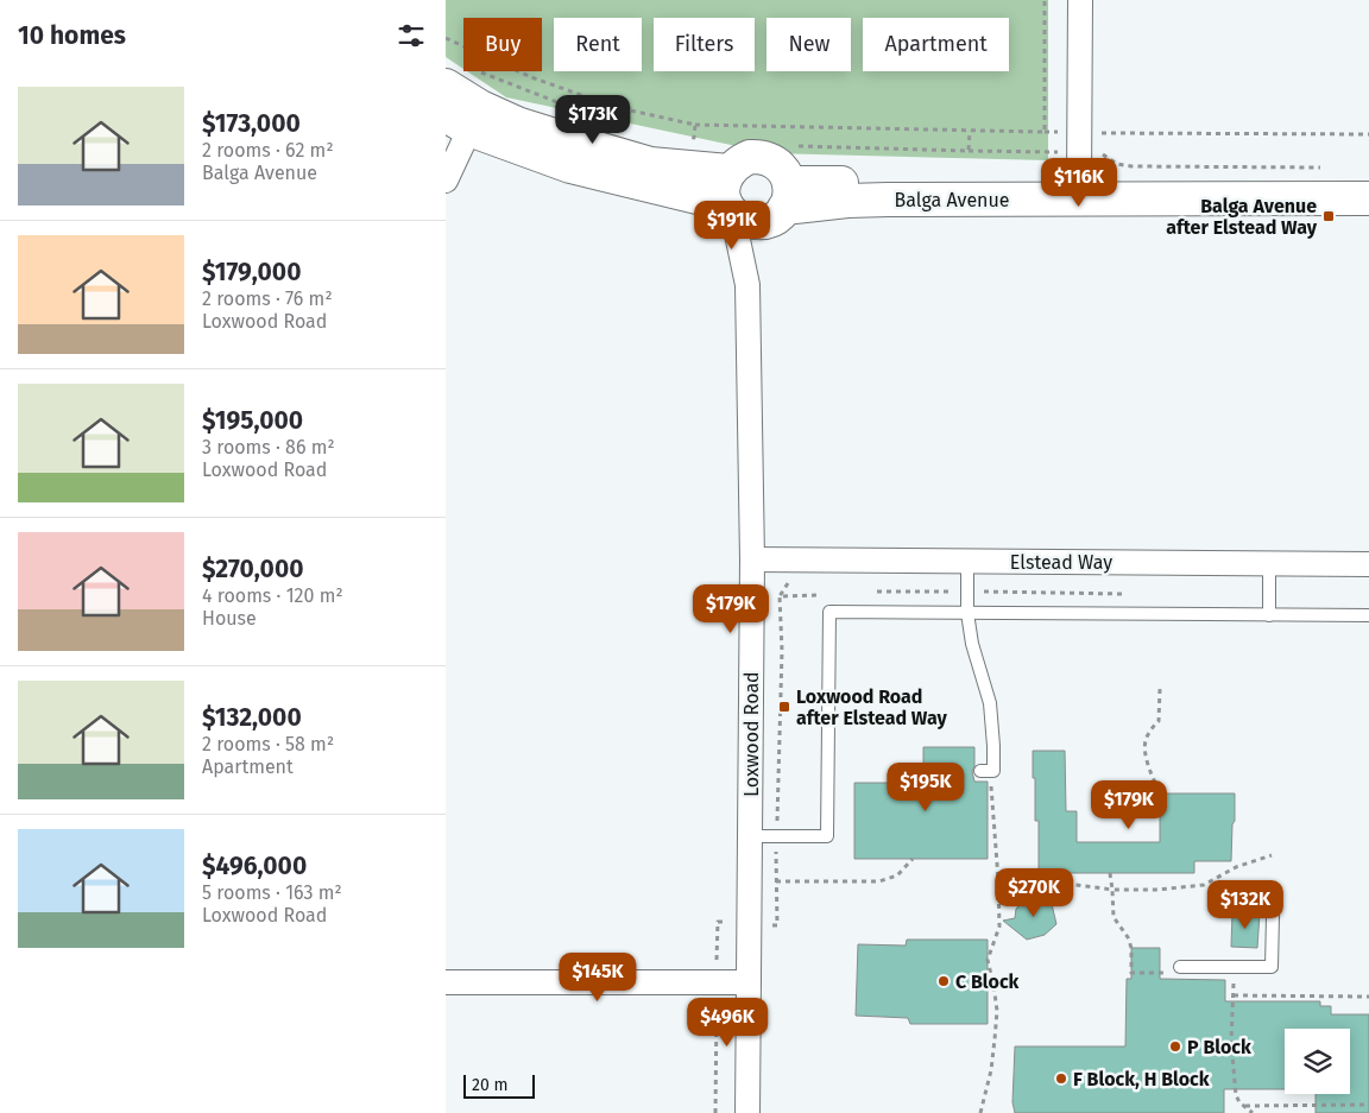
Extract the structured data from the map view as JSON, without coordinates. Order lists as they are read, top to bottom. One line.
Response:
{"streets":{"main road":["Balga Avenue"],"street":["Elstead Way","Loxwood Road"]},"crossings":[["Balga Avenue","Loxwood Road"],["Elstead Way","Loxwood Road"]],"places":{"transit":["Balga Avenue after Elstead Way","Loxwood Road after Elstead Way"],"other":["C Block","P Block","F Block, H Block"]},"scale_bar":"20 m","page":{"heading":"10 homes","chip":["Buy","Rent","Filters","New","Apartment"],"list":[{"name":"$173,000","note":"2 rooms · 62 m² · Balga Avenue"},{"name":"$179,000","note":"2 rooms · 76 m² · Loxwood Road"},{"name":"$195,000","note":"3 rooms · 86 m² · Loxwood Road"},{"name":"$270,000","note":"4 rooms · 120 m² · House"},{"name":"$132,000","note":"2 rooms · 58 m² · Apartment"},{"name":"$496,000","note":"5 rooms · 163 m² · Loxwood Road"}],"price":["$173K","$116K","$191K","$179K","$195K","$179K","$270K","$132K","$145K","$496K"],"scale":"20 m"}}
